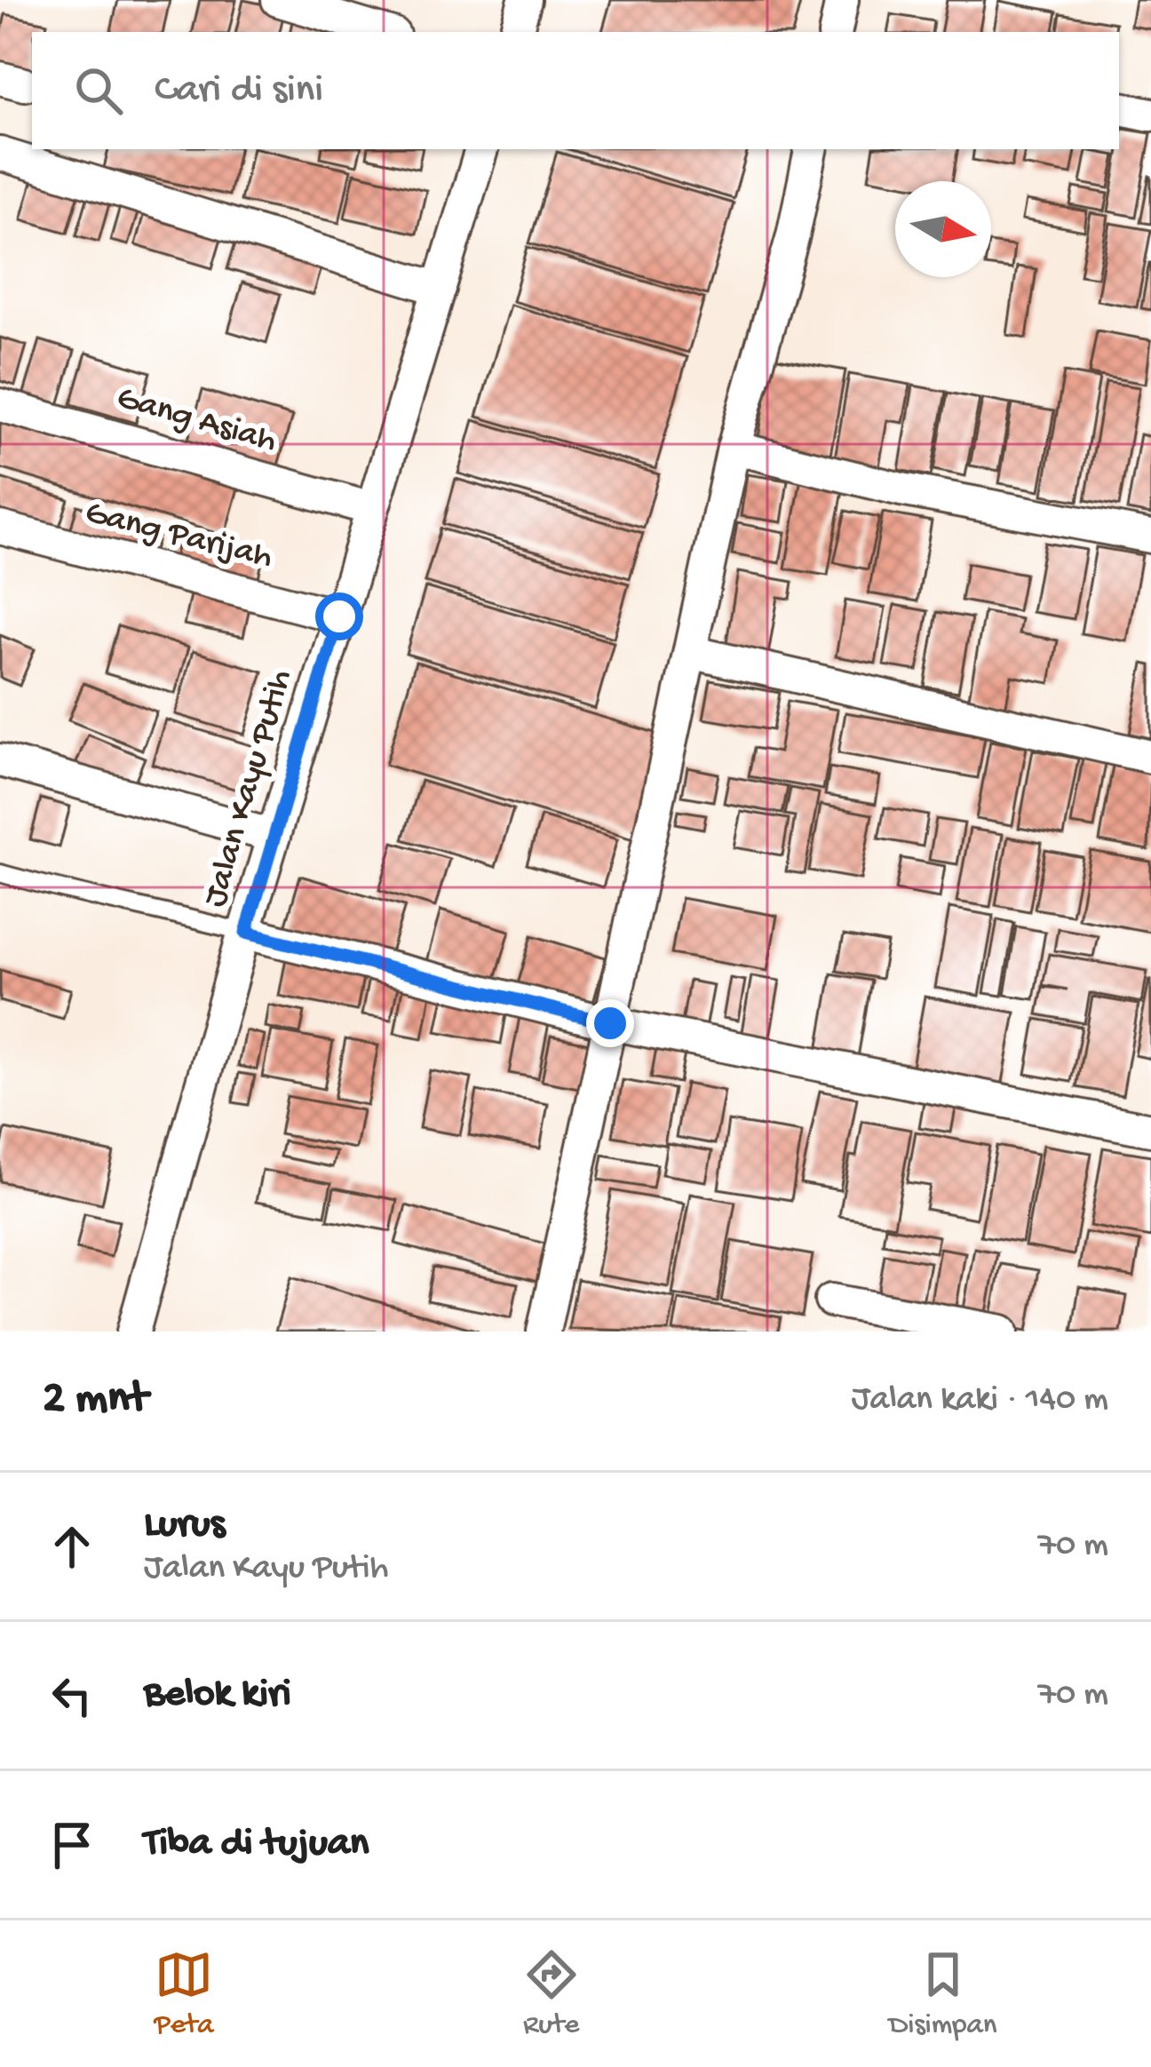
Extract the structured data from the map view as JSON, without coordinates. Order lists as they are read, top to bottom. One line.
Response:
{"streets":{"street":["Gang Asiah","Gang Parijah","Jalan Kayu Putih"]},"crossings":[["Gang Asiah","Jalan Kayu Putih"],["Gang Parijah","Jalan Kayu Putih"]],"north":"right","page":{"search":"Cari di sini","heading":["2 mnt","Jalan kaki · 140 m"],"list":[["Lurus","Jalan Kayu Putih","70 m"],["Belok kiri","70 m"],"Tiba di tujuan"],"nav":["Peta","Rute","Disimpan"]}}
